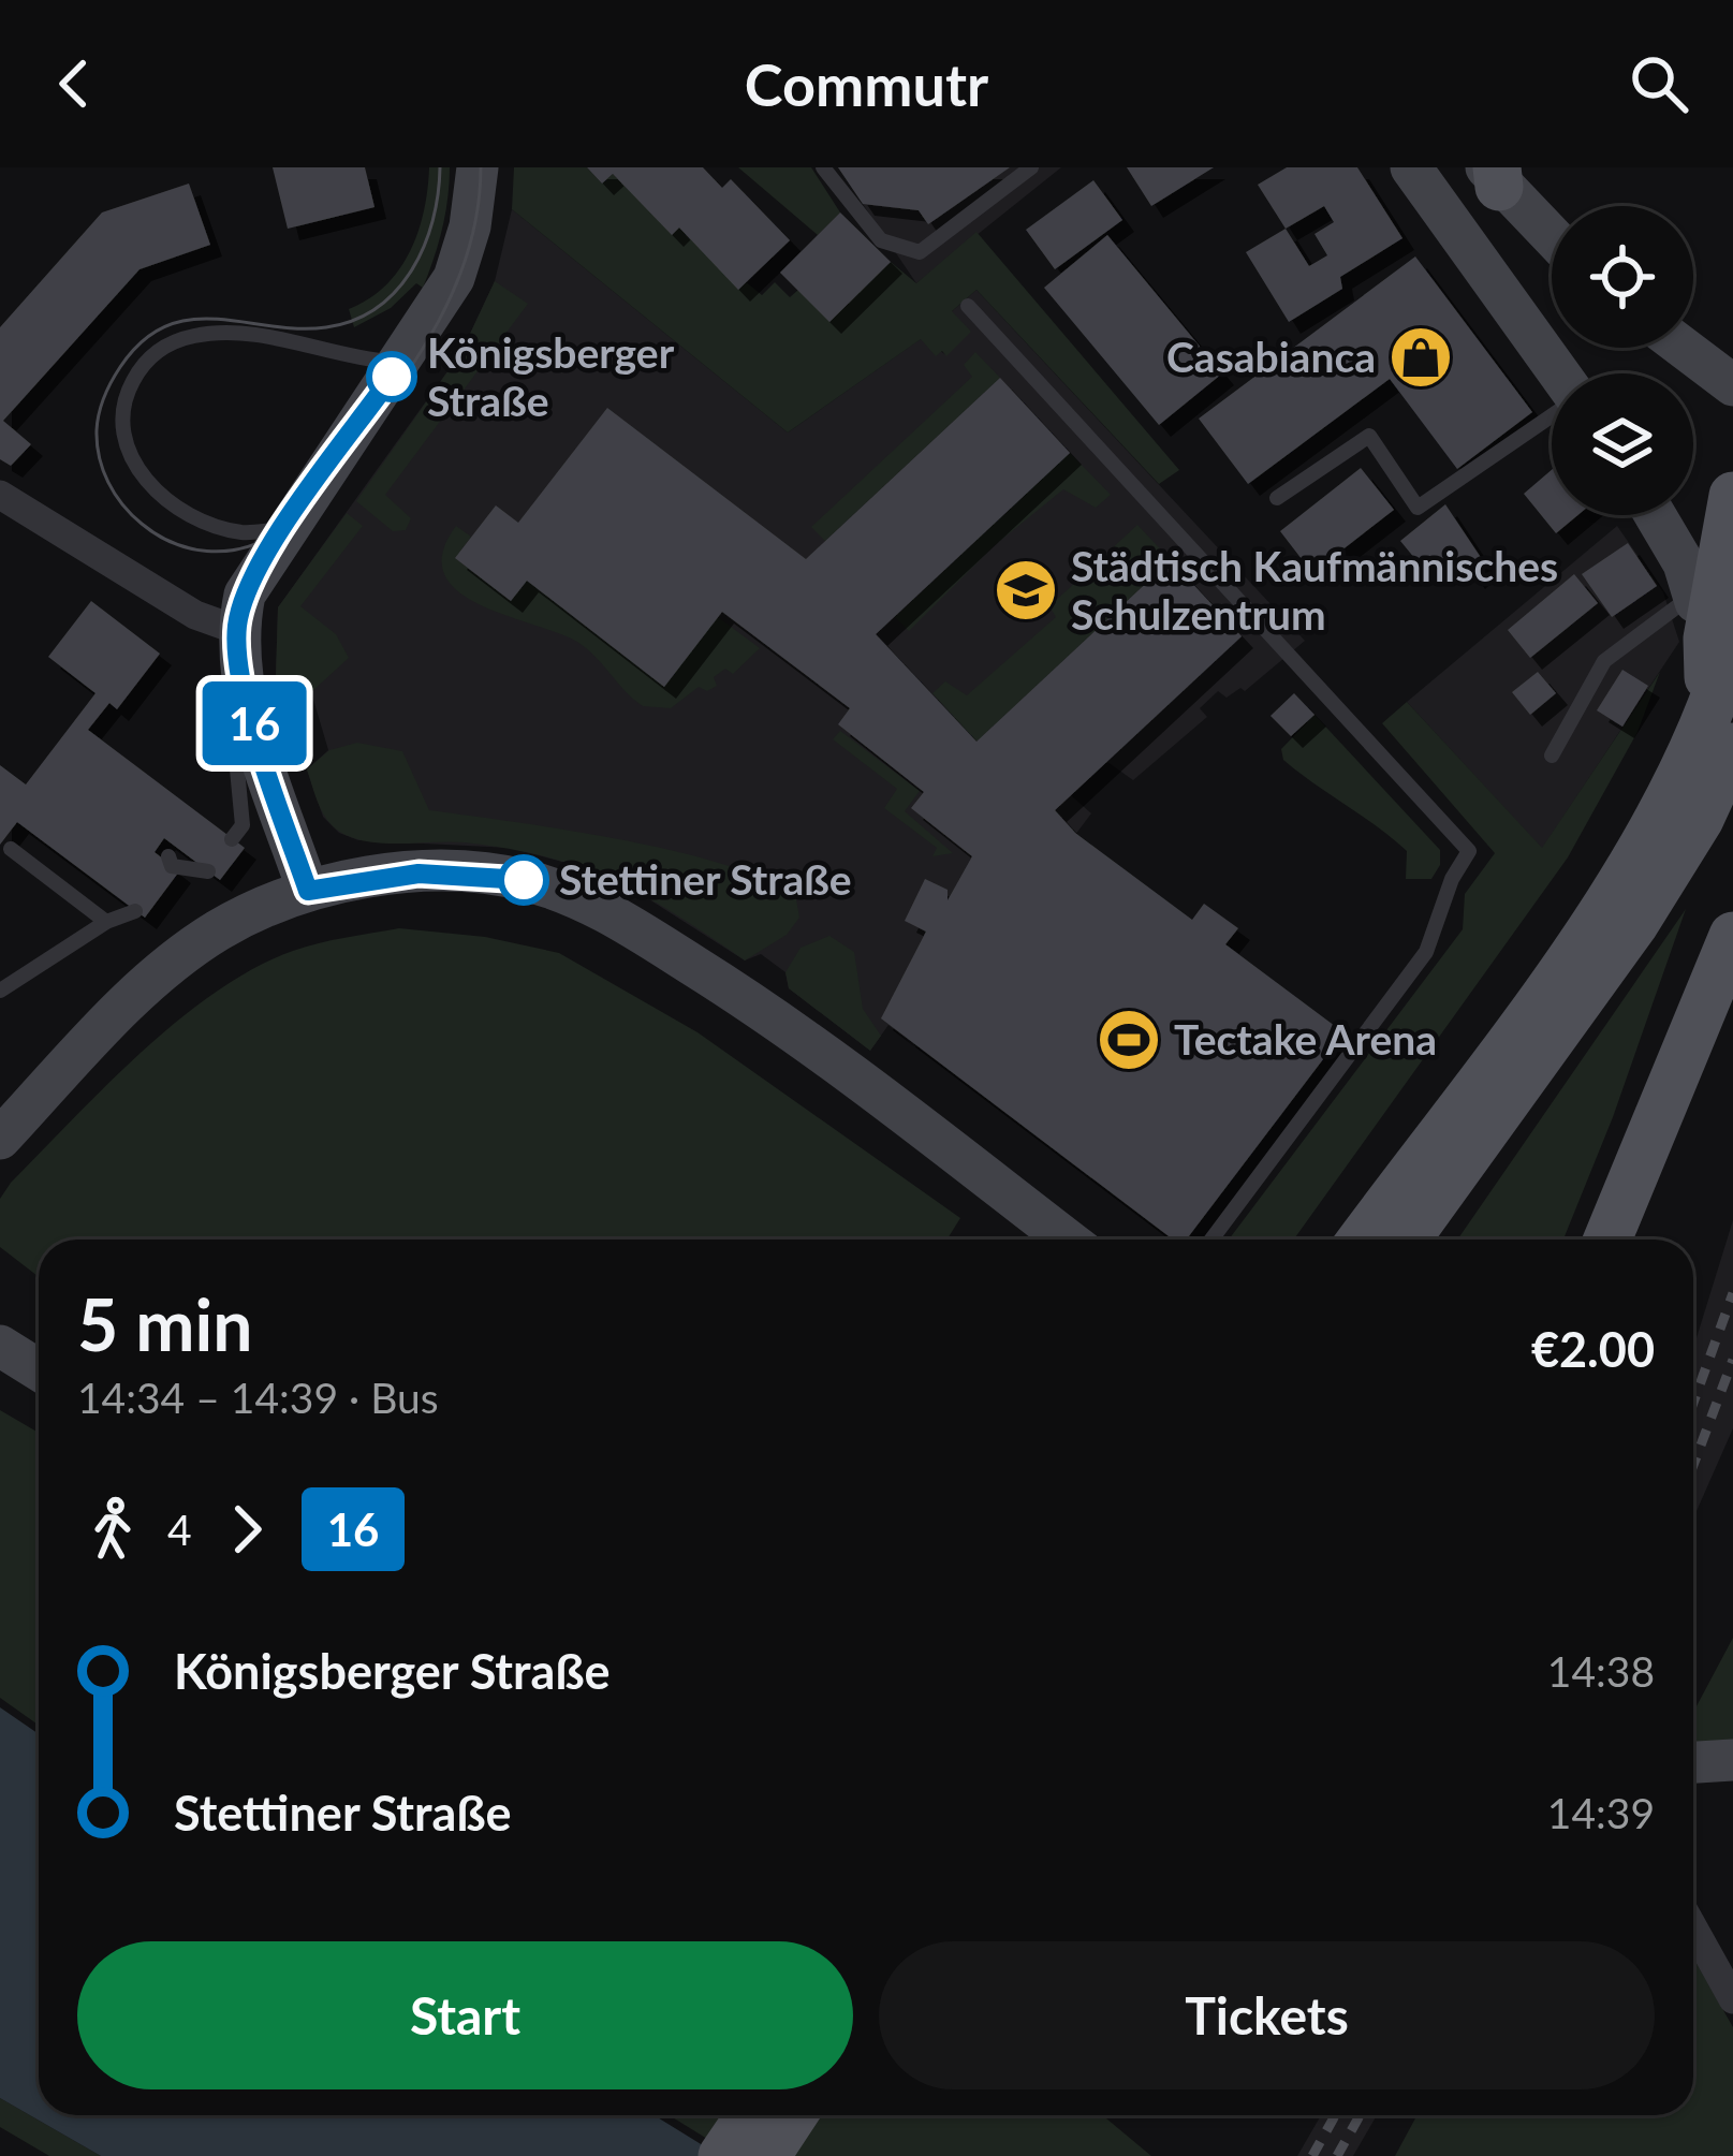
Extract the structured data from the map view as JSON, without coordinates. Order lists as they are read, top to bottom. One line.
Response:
{"places":{"shop":["Casabianca"],"other":["Königsberger Straße","Stettiner Straße"],"school or university":["Städtisch Kaufmännisches Schulzentrum"],"sports":["Tectake Arena"]},"lines":["bus line 16"],"page":{"header":"Commutr","on_map":"16","heading":["5 min","14:34 – 14:39 · Bus","€2.00"],"legs":["4","16"],"list":[{"name":"Königsberger Straße","value":"14:38"},{"name":"Stettiner Straße","value":"14:39"}],"buttons":["Start","Tickets"]}}
